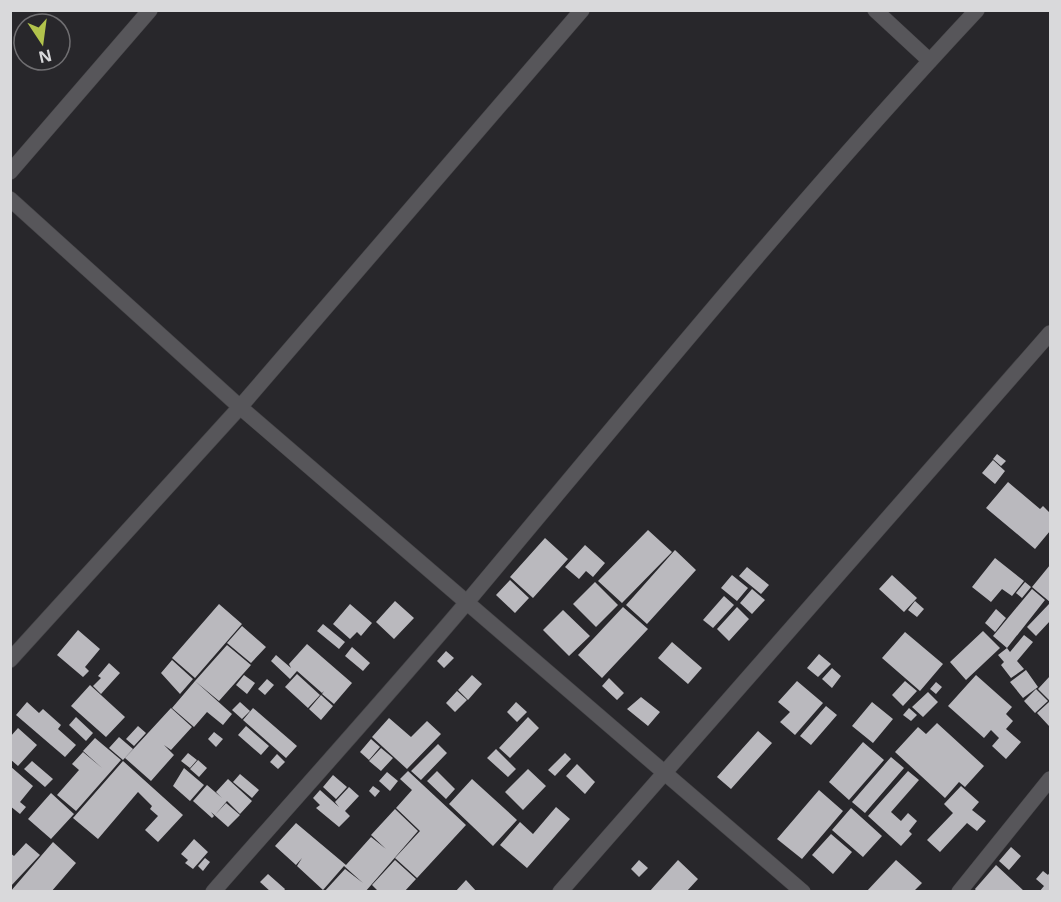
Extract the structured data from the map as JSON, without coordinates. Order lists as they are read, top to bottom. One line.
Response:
{"north":"bottom"}
